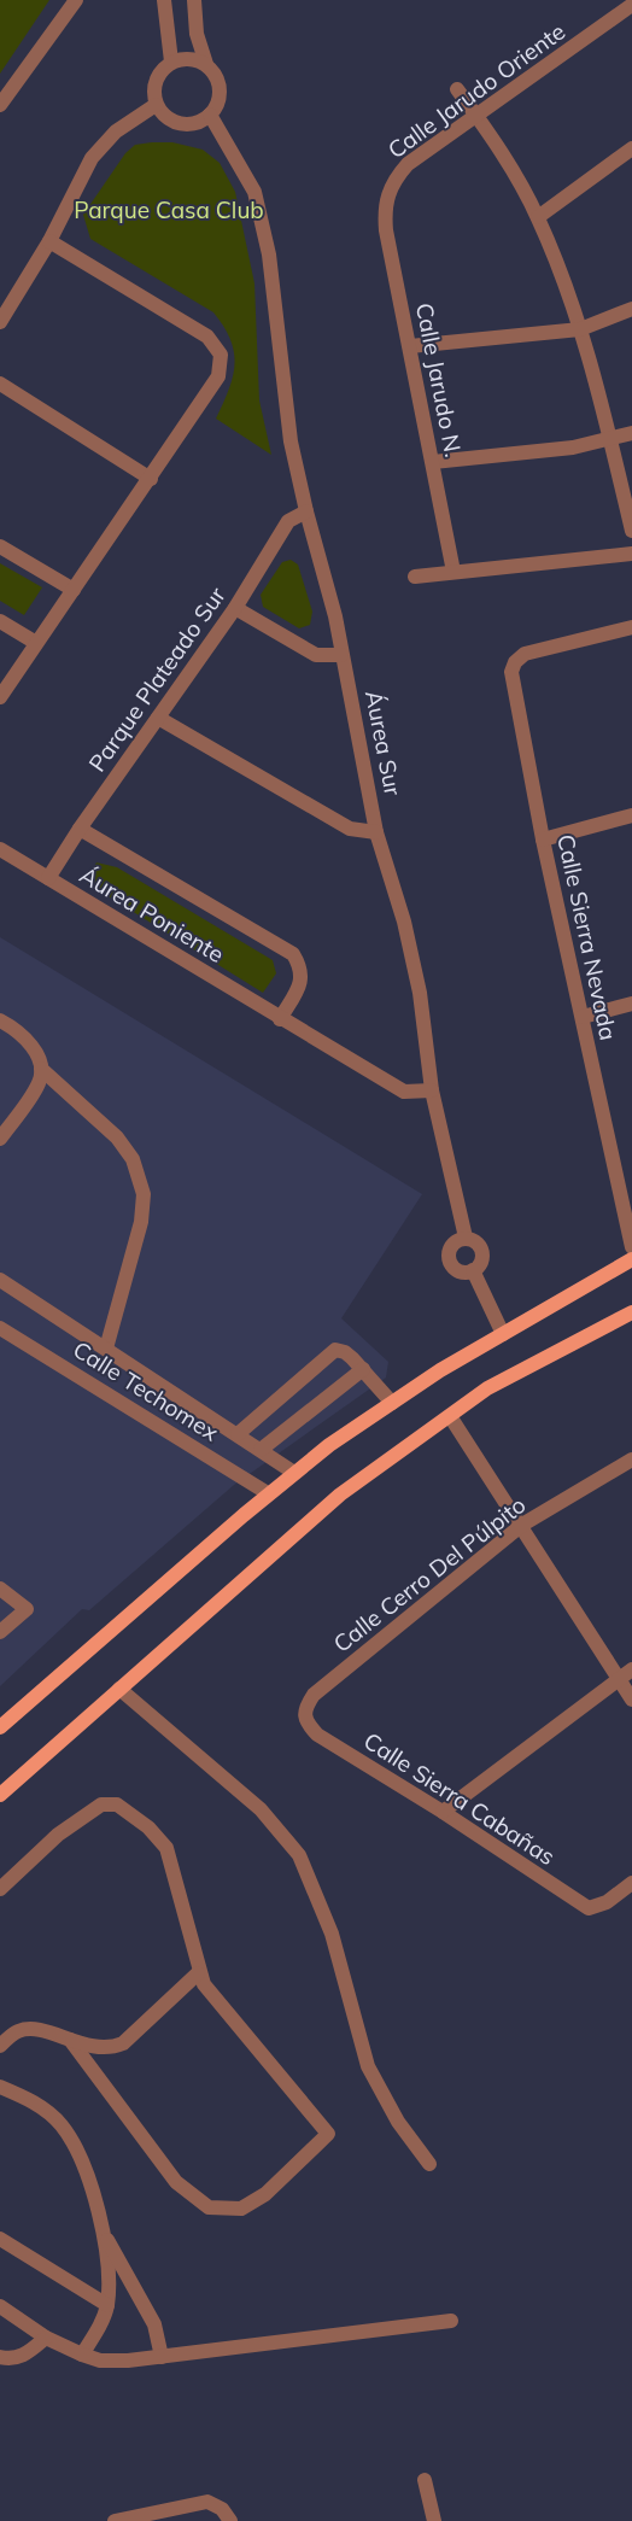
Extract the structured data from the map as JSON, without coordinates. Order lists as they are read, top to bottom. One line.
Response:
{"streets":{"street":["Calle Jarudo Oriente","Calle Jarudo N.","Parque Plateado Sur","Áurea Sur","Áurea Poniente","Calle Sierra Nevada","Calle Techomex","Calle Cerro Del Púlpito","Calle Sierra Cabañas"]},"crossings":[["Calle Jarudo Oriente","Calle Jarudo N."],["Parque Plateado Sur","Áurea Sur"],["Parque Plateado Sur","Áurea Poniente"],["Áurea Sur","Áurea Poniente"],["Calle Cerro Del Púlpito","Calle Sierra Cabañas"]],"parks":["Parque Casa Club"]}
